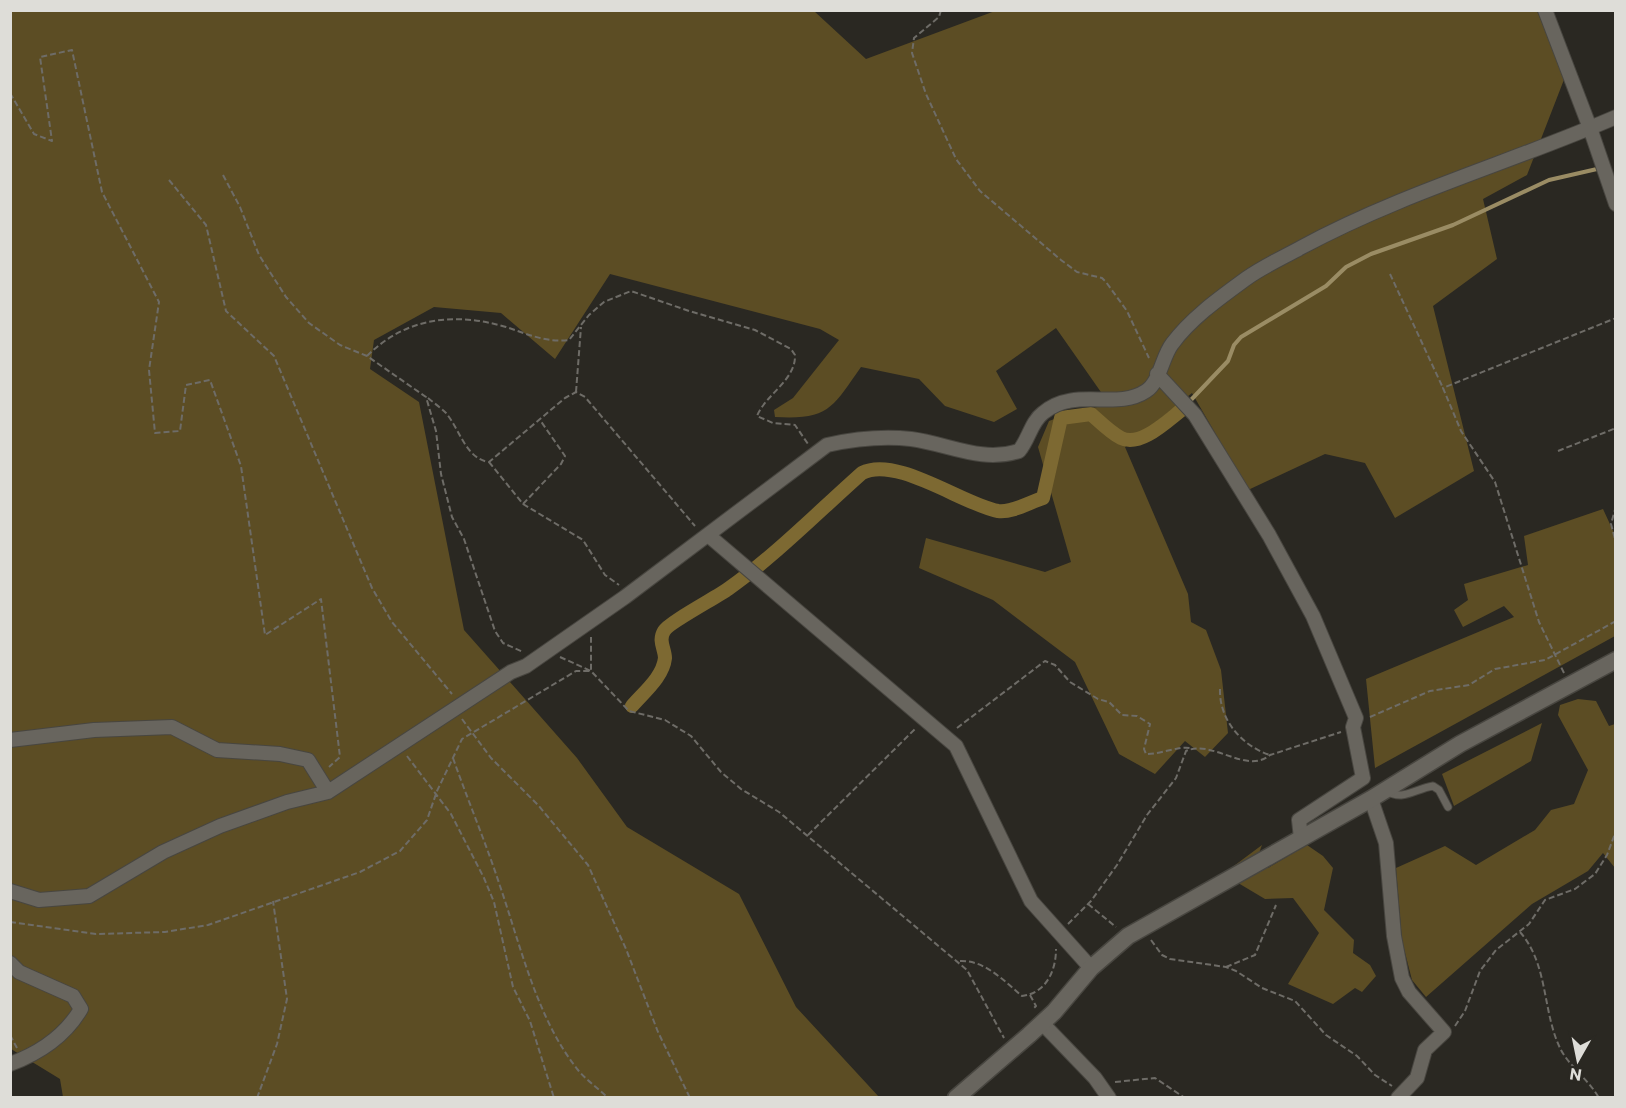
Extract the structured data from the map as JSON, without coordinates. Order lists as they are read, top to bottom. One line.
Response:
{"north":"bottom"}
